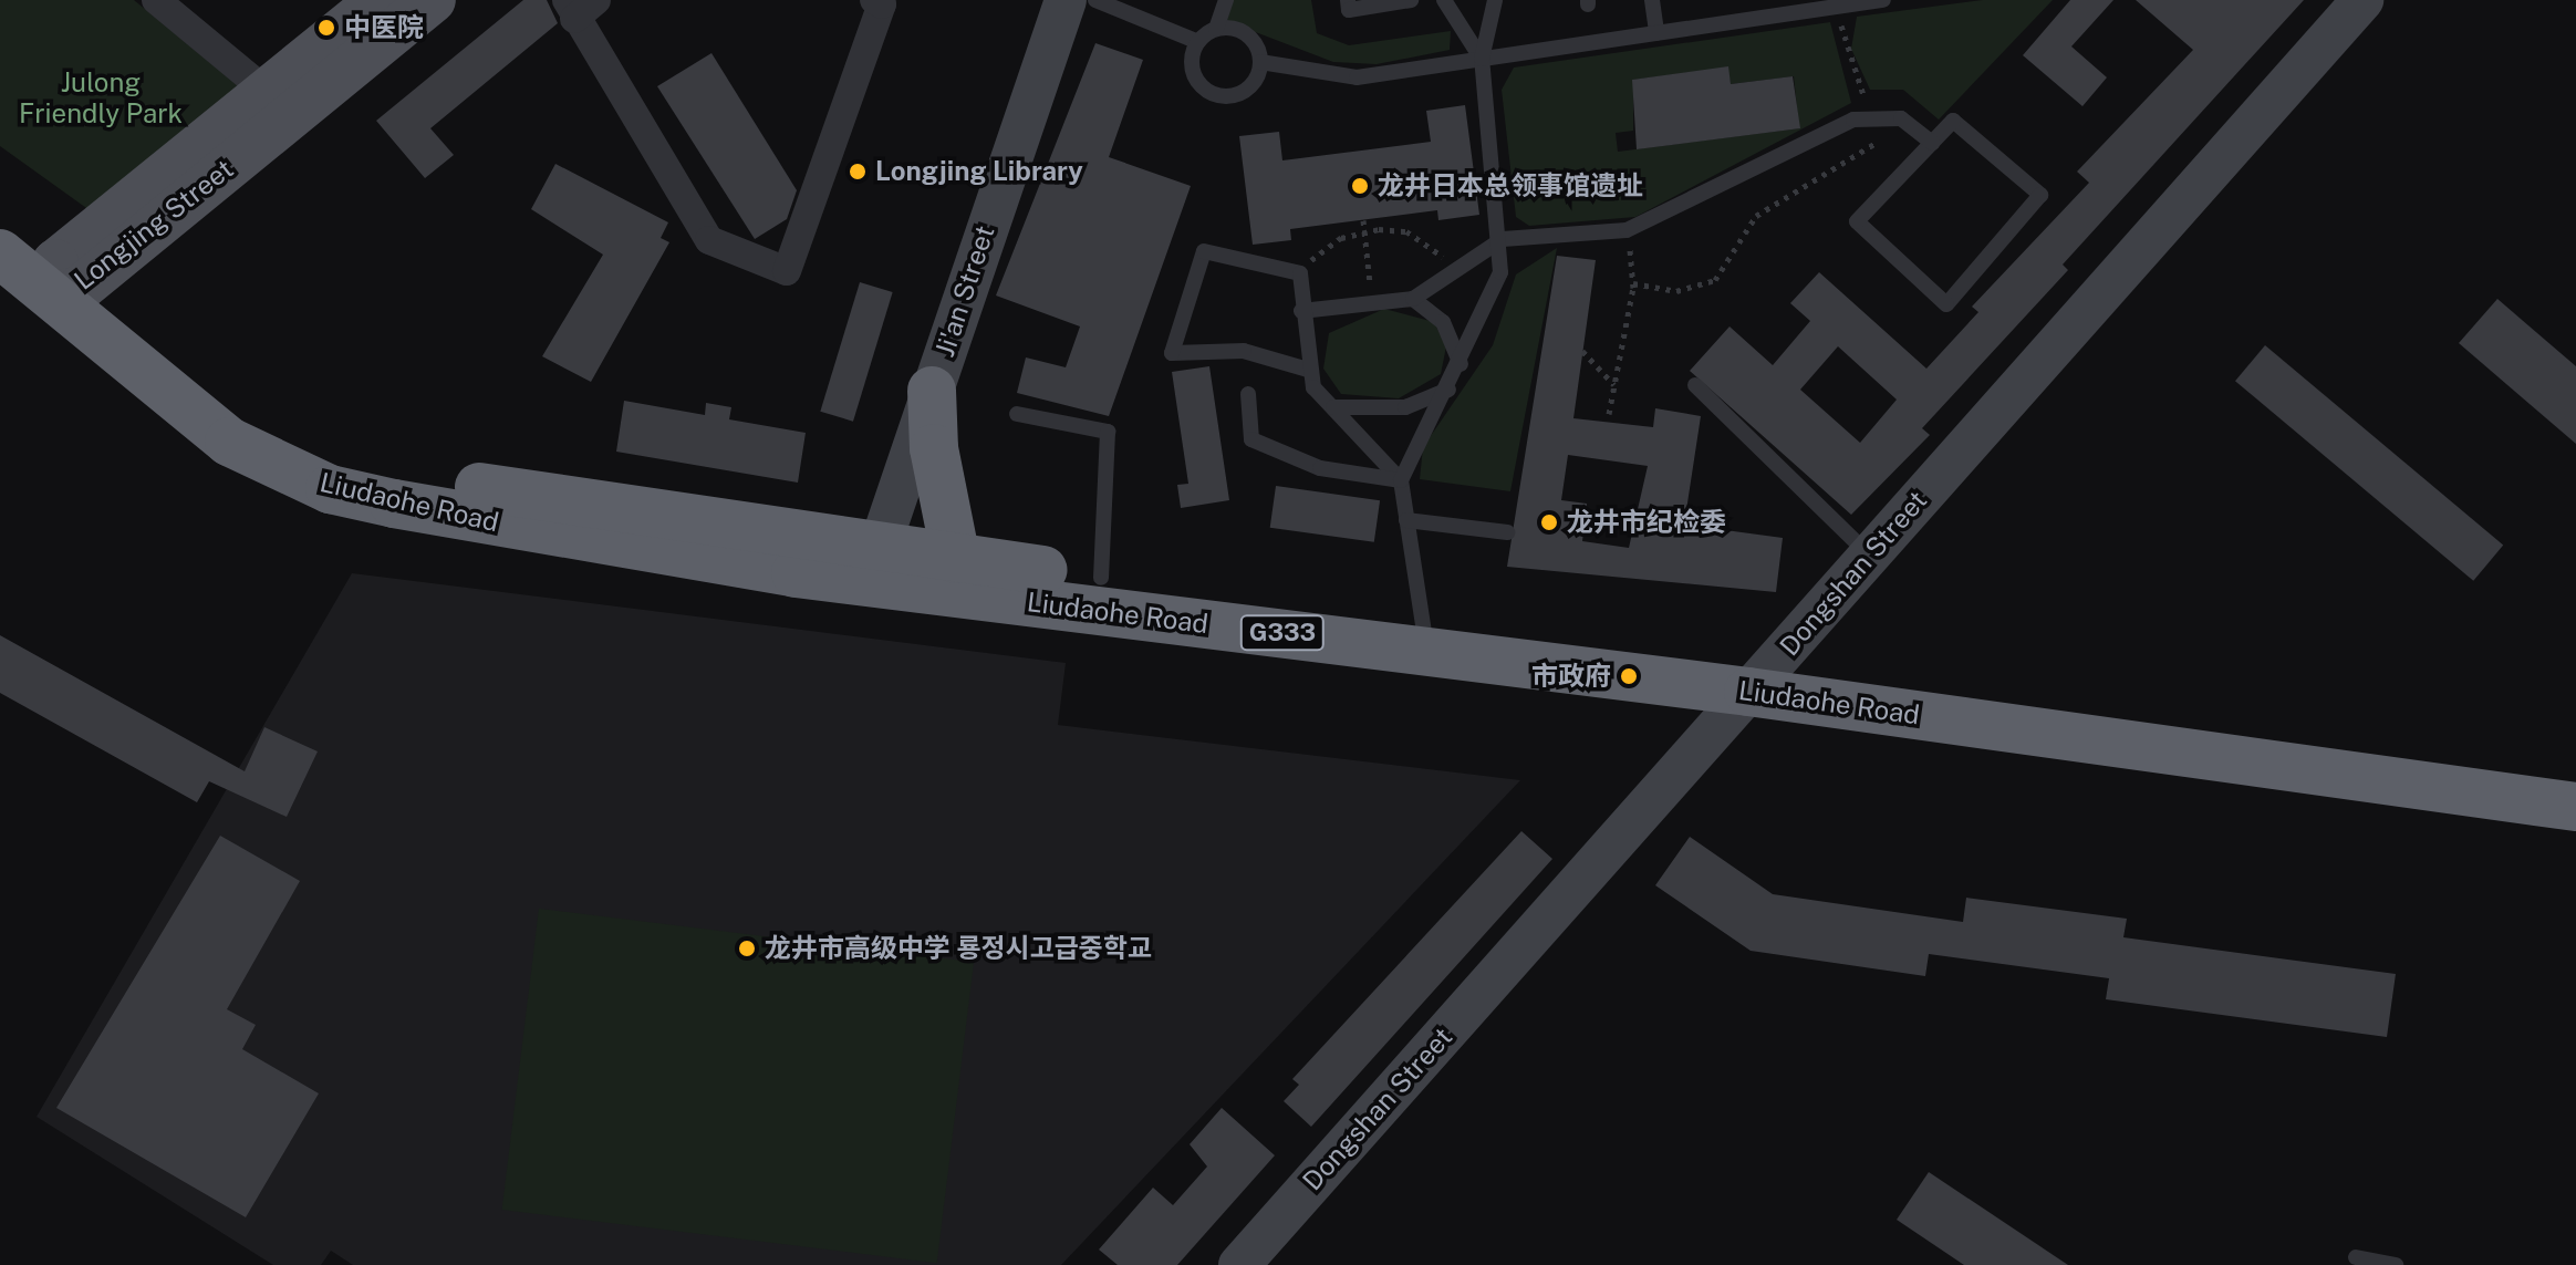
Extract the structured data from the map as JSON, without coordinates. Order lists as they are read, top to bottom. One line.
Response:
{"streets":{"highway":["Liudaohe Road","G333"],"main road":["Longjing Street"],"street":["Ji'an Street","Dongshan Street"]},"crossings":[["Longjing Street","Liudaohe Road"],["Ji'an Street","Liudaohe Road"],["Liudaohe Road","Dongshan Street"]],"parks":["Julong Friendly Park"],"places":["中医院","Longjing Library","龙井日本总领事馆遗址","龙井市纪检委","市政府","龙井市高级中学 룡정시고급중학교"]}
